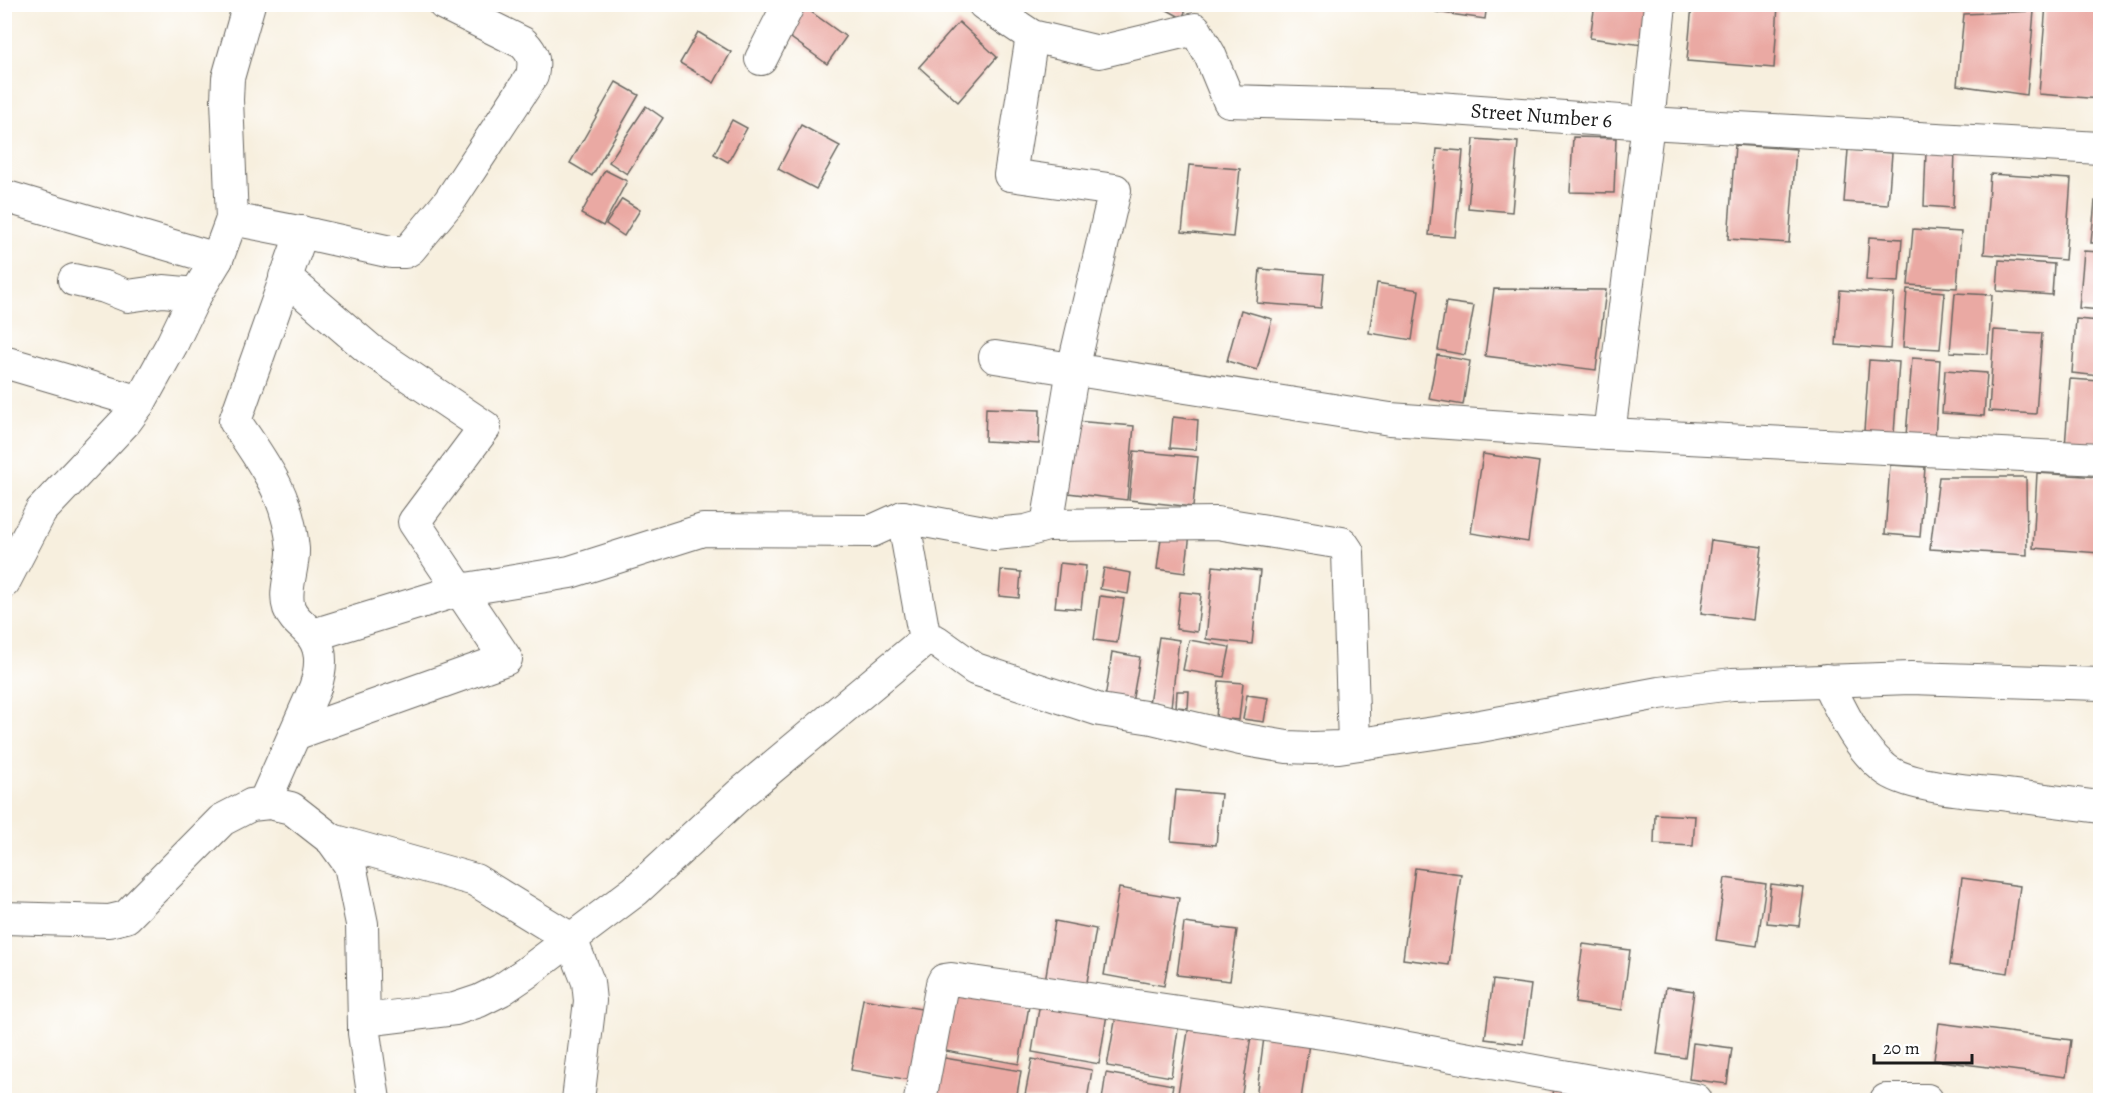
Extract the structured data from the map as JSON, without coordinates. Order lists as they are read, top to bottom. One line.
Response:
{"streets":{"street":["Street Number 6"]},"scale_bar":"20 m"}
